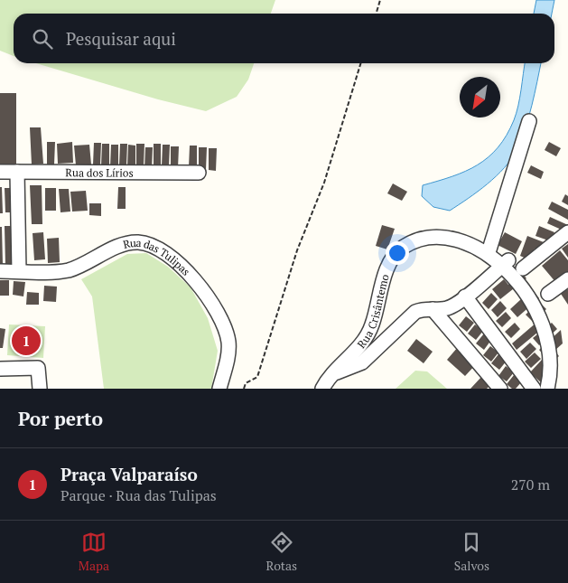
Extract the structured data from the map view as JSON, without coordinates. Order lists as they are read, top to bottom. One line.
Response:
{"streets":{"street":["Rua dos Lírios","Rua das Tulipas","Rua Crisântemo"]},"north":"bottom left","page":{"search":"Pesquisar aqui","pins":"1","heading":"Por perto","list":[{"mark":"1","name":"Praça Valparaíso","note":"Parque · Rua das Tulipas","value":"270 m"}],"nav":["Mapa","Rotas","Salvos"]}}
